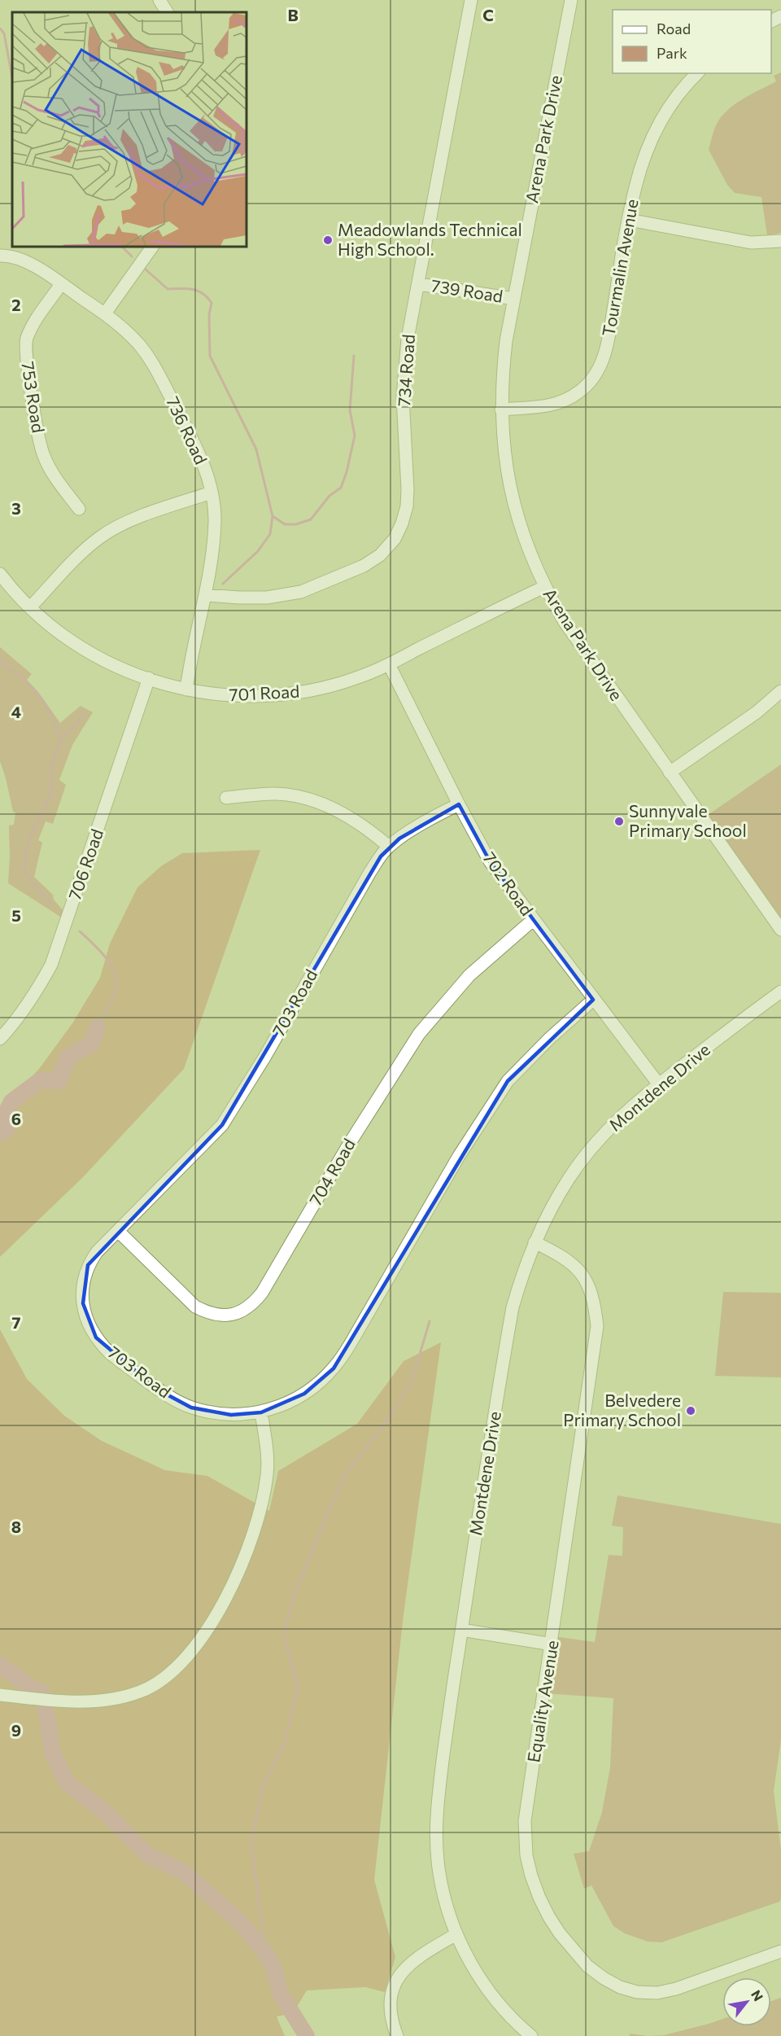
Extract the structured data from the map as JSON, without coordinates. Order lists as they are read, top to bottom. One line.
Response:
{"streets":{"street":["Arena Park Drive","Tourmalin Avenue","739 Road","734 Road","753 Road","736 Road","701 Road","706 Road","702 Road","703 Road","Montdene Drive","704 Road","Equality Avenue"]},"crossings":[["Arena Park Drive","Tourmalin Avenue"],["Arena Park Drive","739 Road"],["Arena Park Drive","701 Road"],["739 Road","734 Road"],["734 Road","736 Road"],["753 Road","736 Road"],["736 Road","701 Road"],["701 Road","706 Road"],["701 Road","702 Road"],["702 Road","703 Road"],["702 Road","Montdene Drive"],["702 Road","704 Road"],["703 Road","704 Road"],["Montdene Drive","Equality Avenue"]],"places":["Meadowlands Technical High School.","Sunnyvale Primary School","Belvedere Primary School"],"legend":["Road","Park"],"north":"top right","grid":{"columns":["B","C"],"rows":["2","3","4","5","6","7","8","9"]}}
